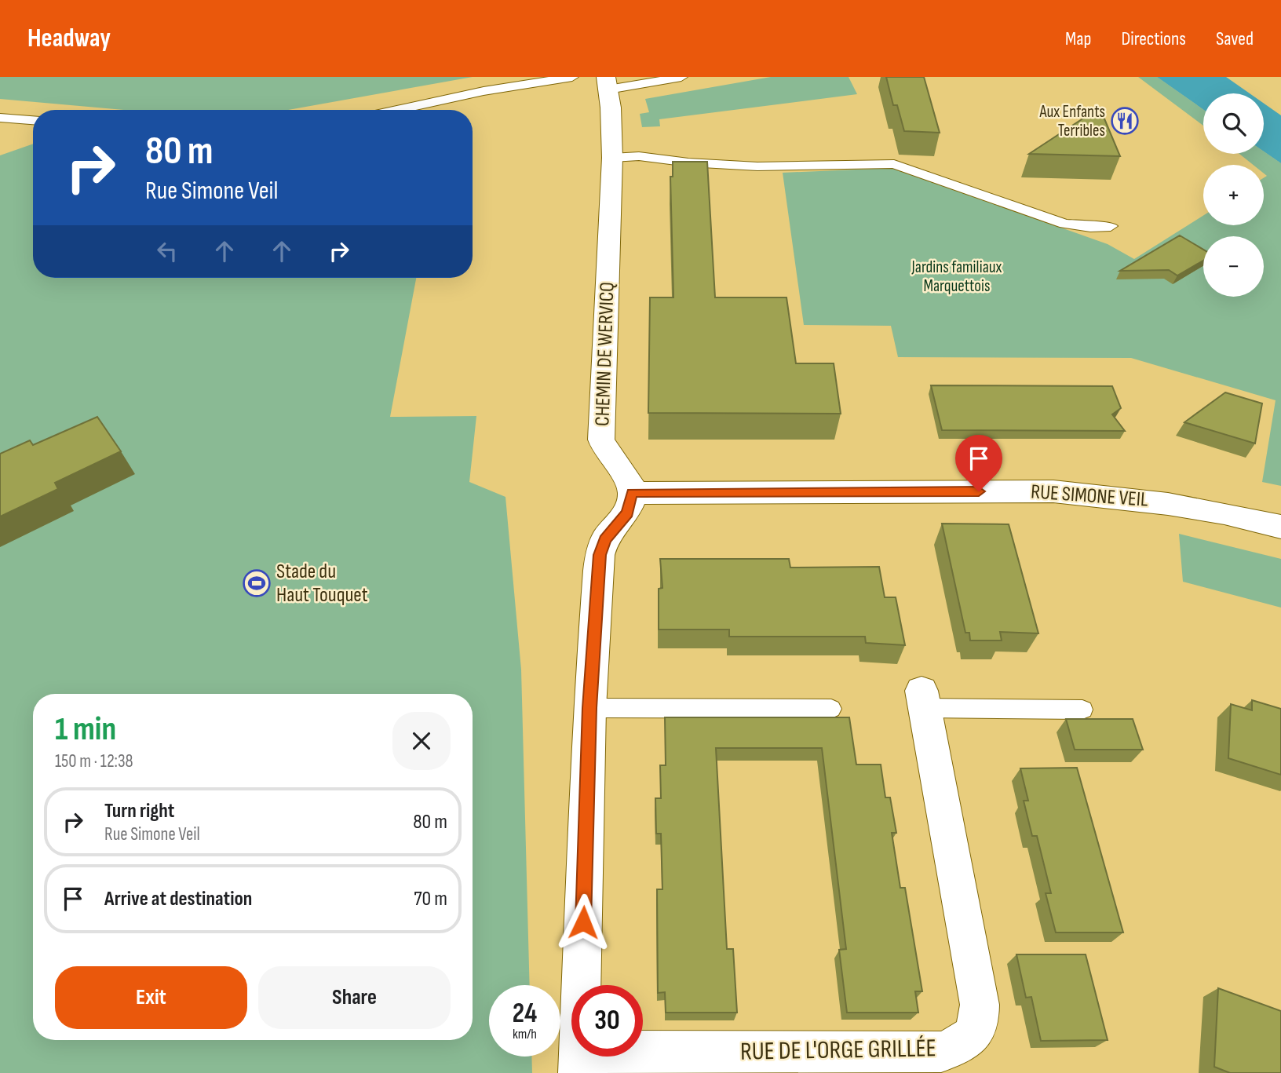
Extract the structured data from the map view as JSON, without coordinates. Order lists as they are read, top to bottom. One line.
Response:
{"streets":{"street":["CHEMIN DE WERVICQ","RUE SIMONE VEIL","RUE DE L'ORGE GRILLÉE"]},"crossings":[["CHEMIN DE WERVICQ","RUE SIMONE VEIL"]],"parks":["Jardins familiaux Marquettois"],"places":{"restaurant":["Aux Enfants Terribles"],"sports":["Stade du Haut Touquet"]},"page":{"header":"Headway","nav":["Map","Directions","Saved"],"map_buttons":["+","−"],"turn":["80 m","Rue Simone Veil"],"heading":["1 min","150 m · 12:38"],"list":[{"name":"Turn right","note":"Rue Simone Veil","value":"80 m"},{"name":"Arrive at destination","value":"70 m"}],"buttons":["Exit","Share"],"speed":"24 km/h","limit":"30"}}
